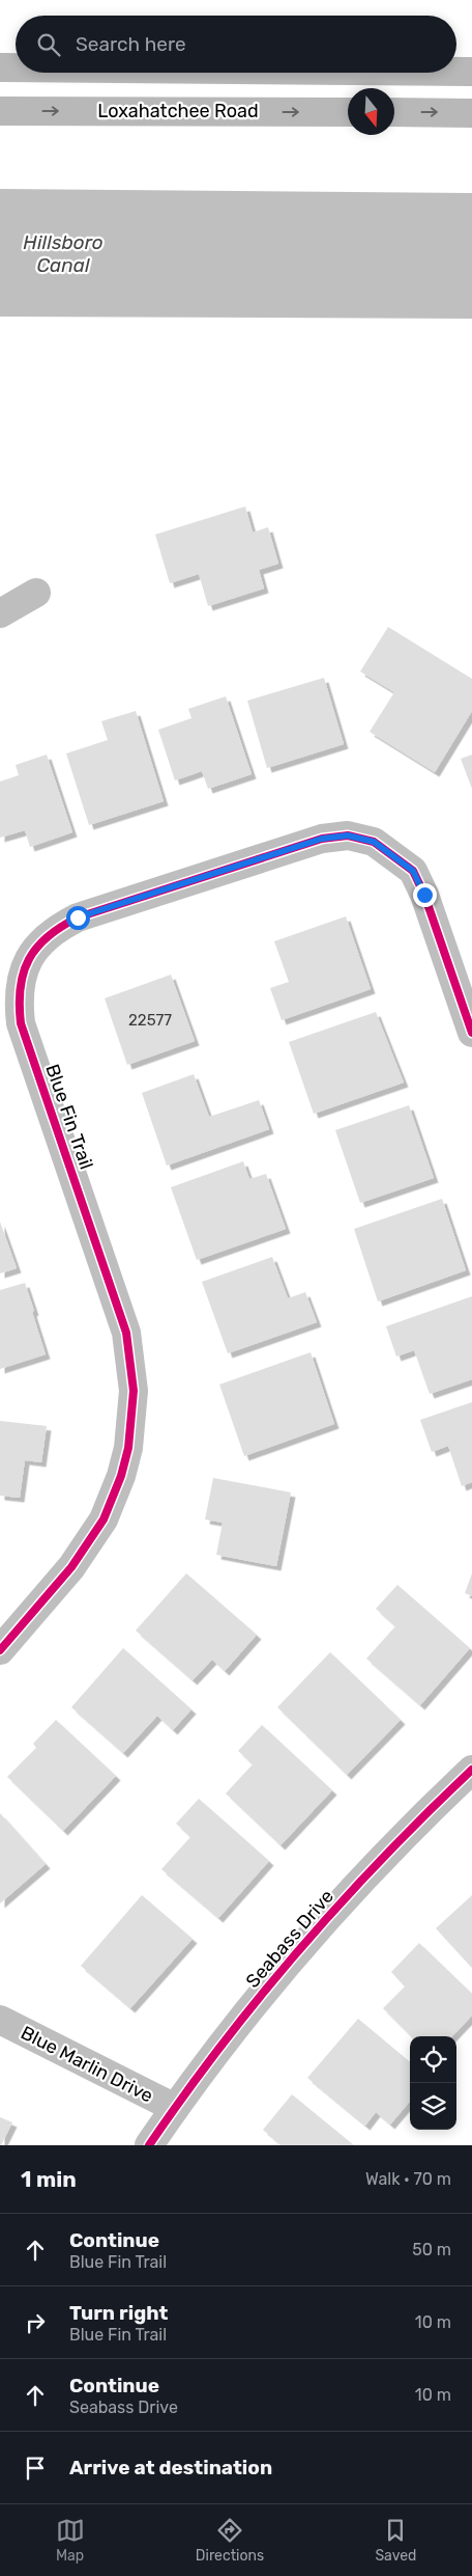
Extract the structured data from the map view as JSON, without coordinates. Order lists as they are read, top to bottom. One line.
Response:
{"streets":{"main road":["Loxahatchee Road"],"street":["Blue Fin Trail","Seabass Drive","Blue Marlin Drive"]},"crossings":[["Seabass Drive","Blue Marlin Drive"]],"one_way":["Loxahatchee Road"],"water":["Hillsboro Canal"],"house_numbers":["22577"],"north":"bottom","page":{"search":"Search here","heading":["1 min","Walk · 70 m"],"list":[["Continue","Blue Fin Trail","50 m"],["Turn right","Blue Fin Trail","10 m"],["Continue","Seabass Drive","10 m"],"Arrive at destination"],"nav":["Map","Directions","Saved"]}}
